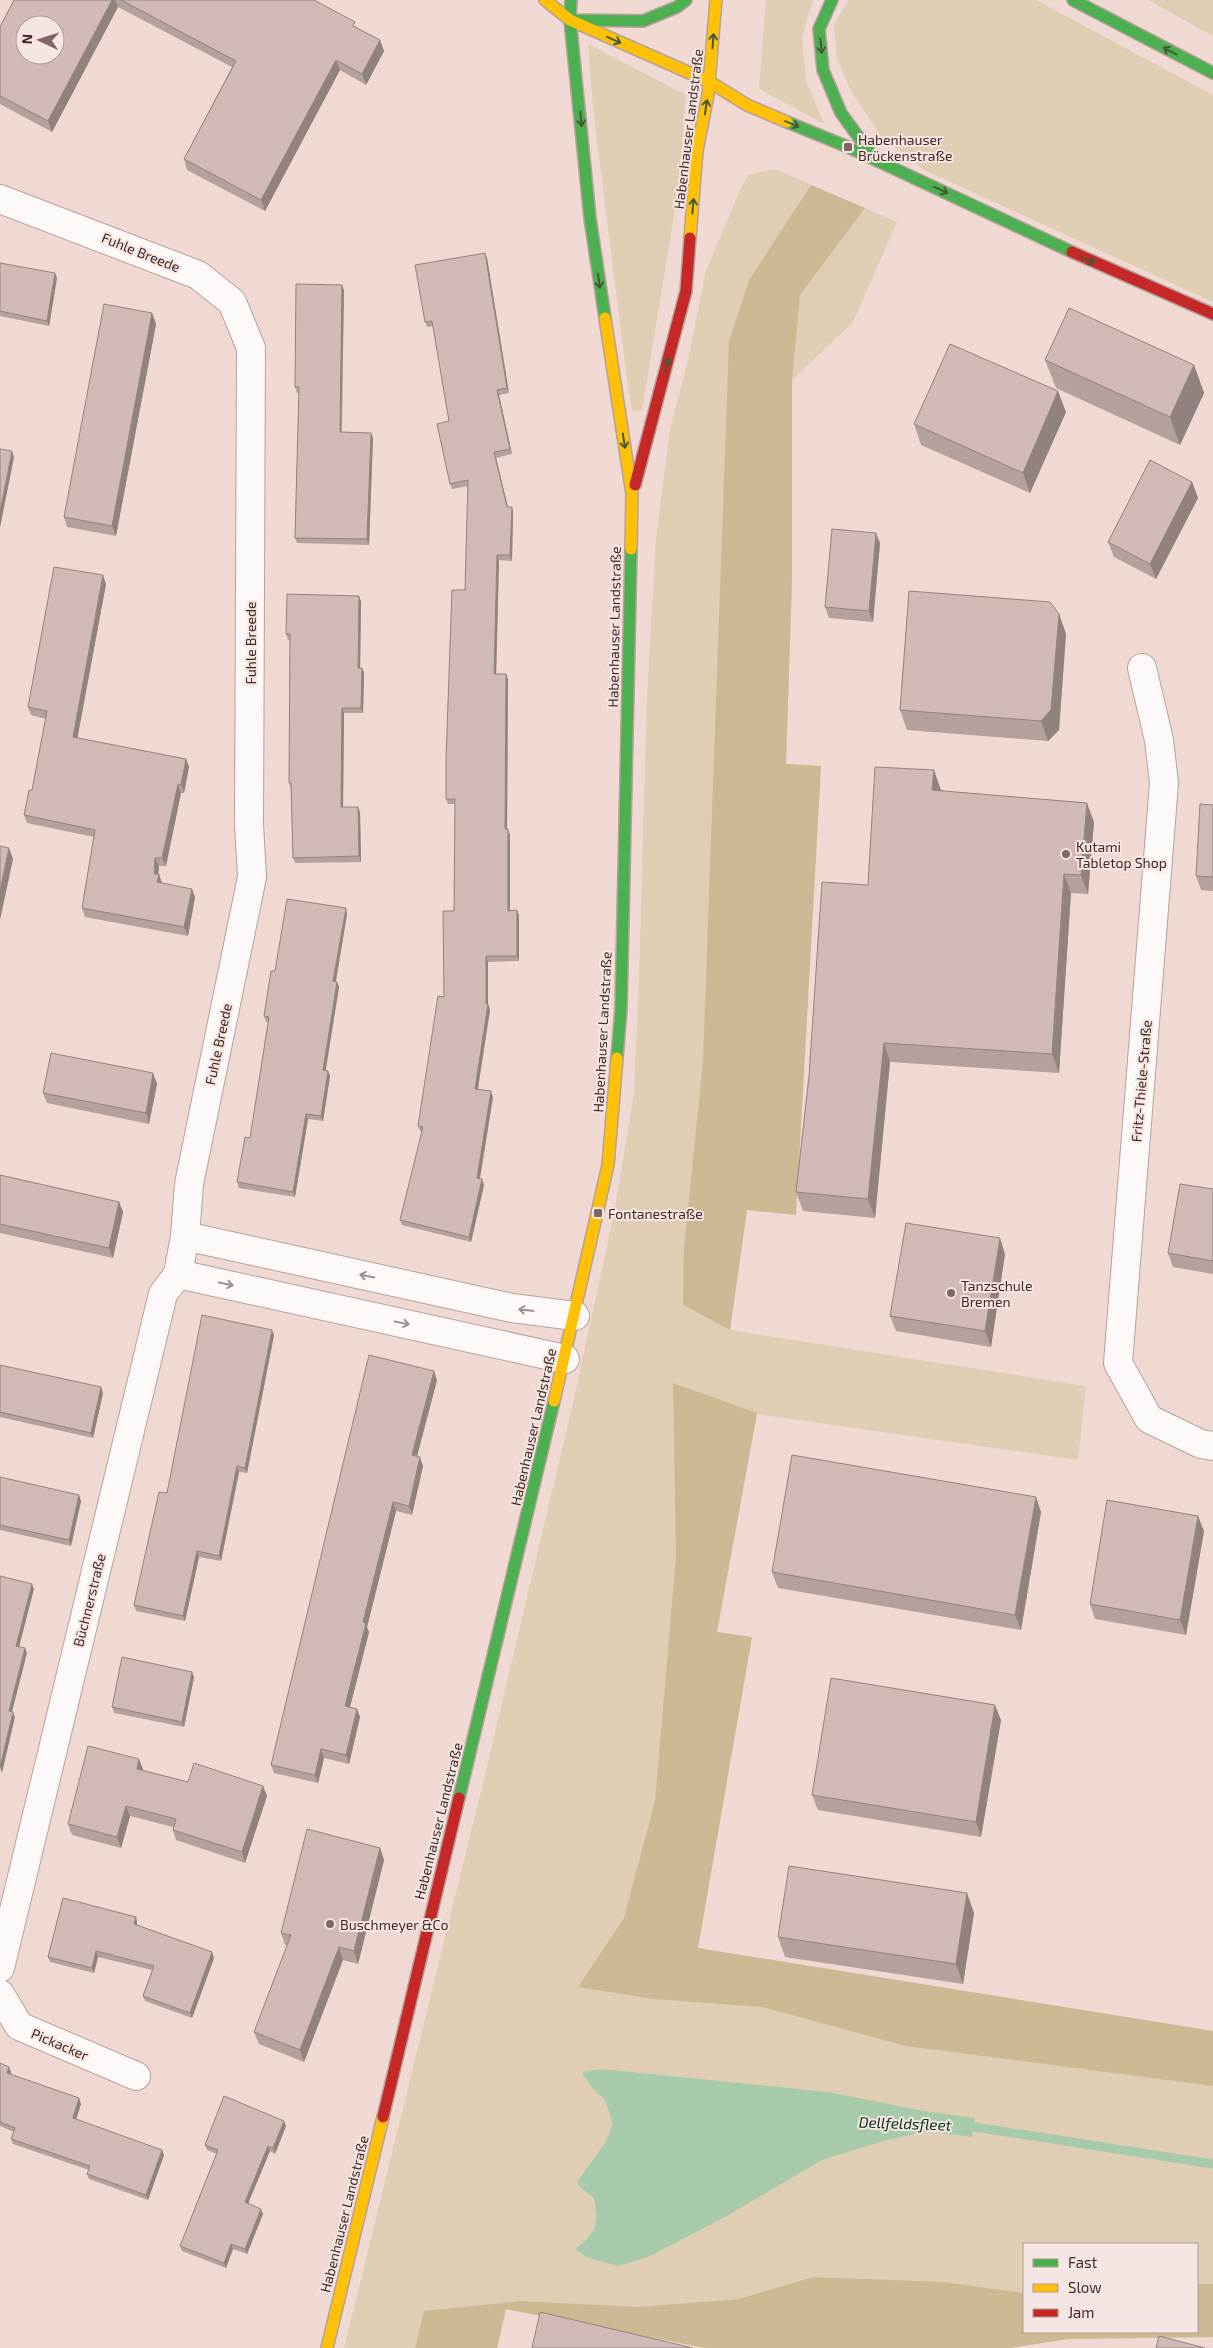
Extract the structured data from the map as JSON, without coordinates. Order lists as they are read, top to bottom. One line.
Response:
{"streets":{"street":["Habenhauser Landstraße","Fuhle Breede","Fritz-Thiele-Straße","Büchnerstraße","Pickacker"]},"crossings":[["Fuhle Breede","Büchnerstraße"]],"water":["Dellfeldsfleet"],"places":{"transit":["Habenhauser Brückenstraße","Fontanestraße"],"other":["Kutami Tabletop Shop","Tanzschule Bremen","Buschmeyer &Co"]},"legend":["Fast","Slow","Jam"],"north":"left"}
